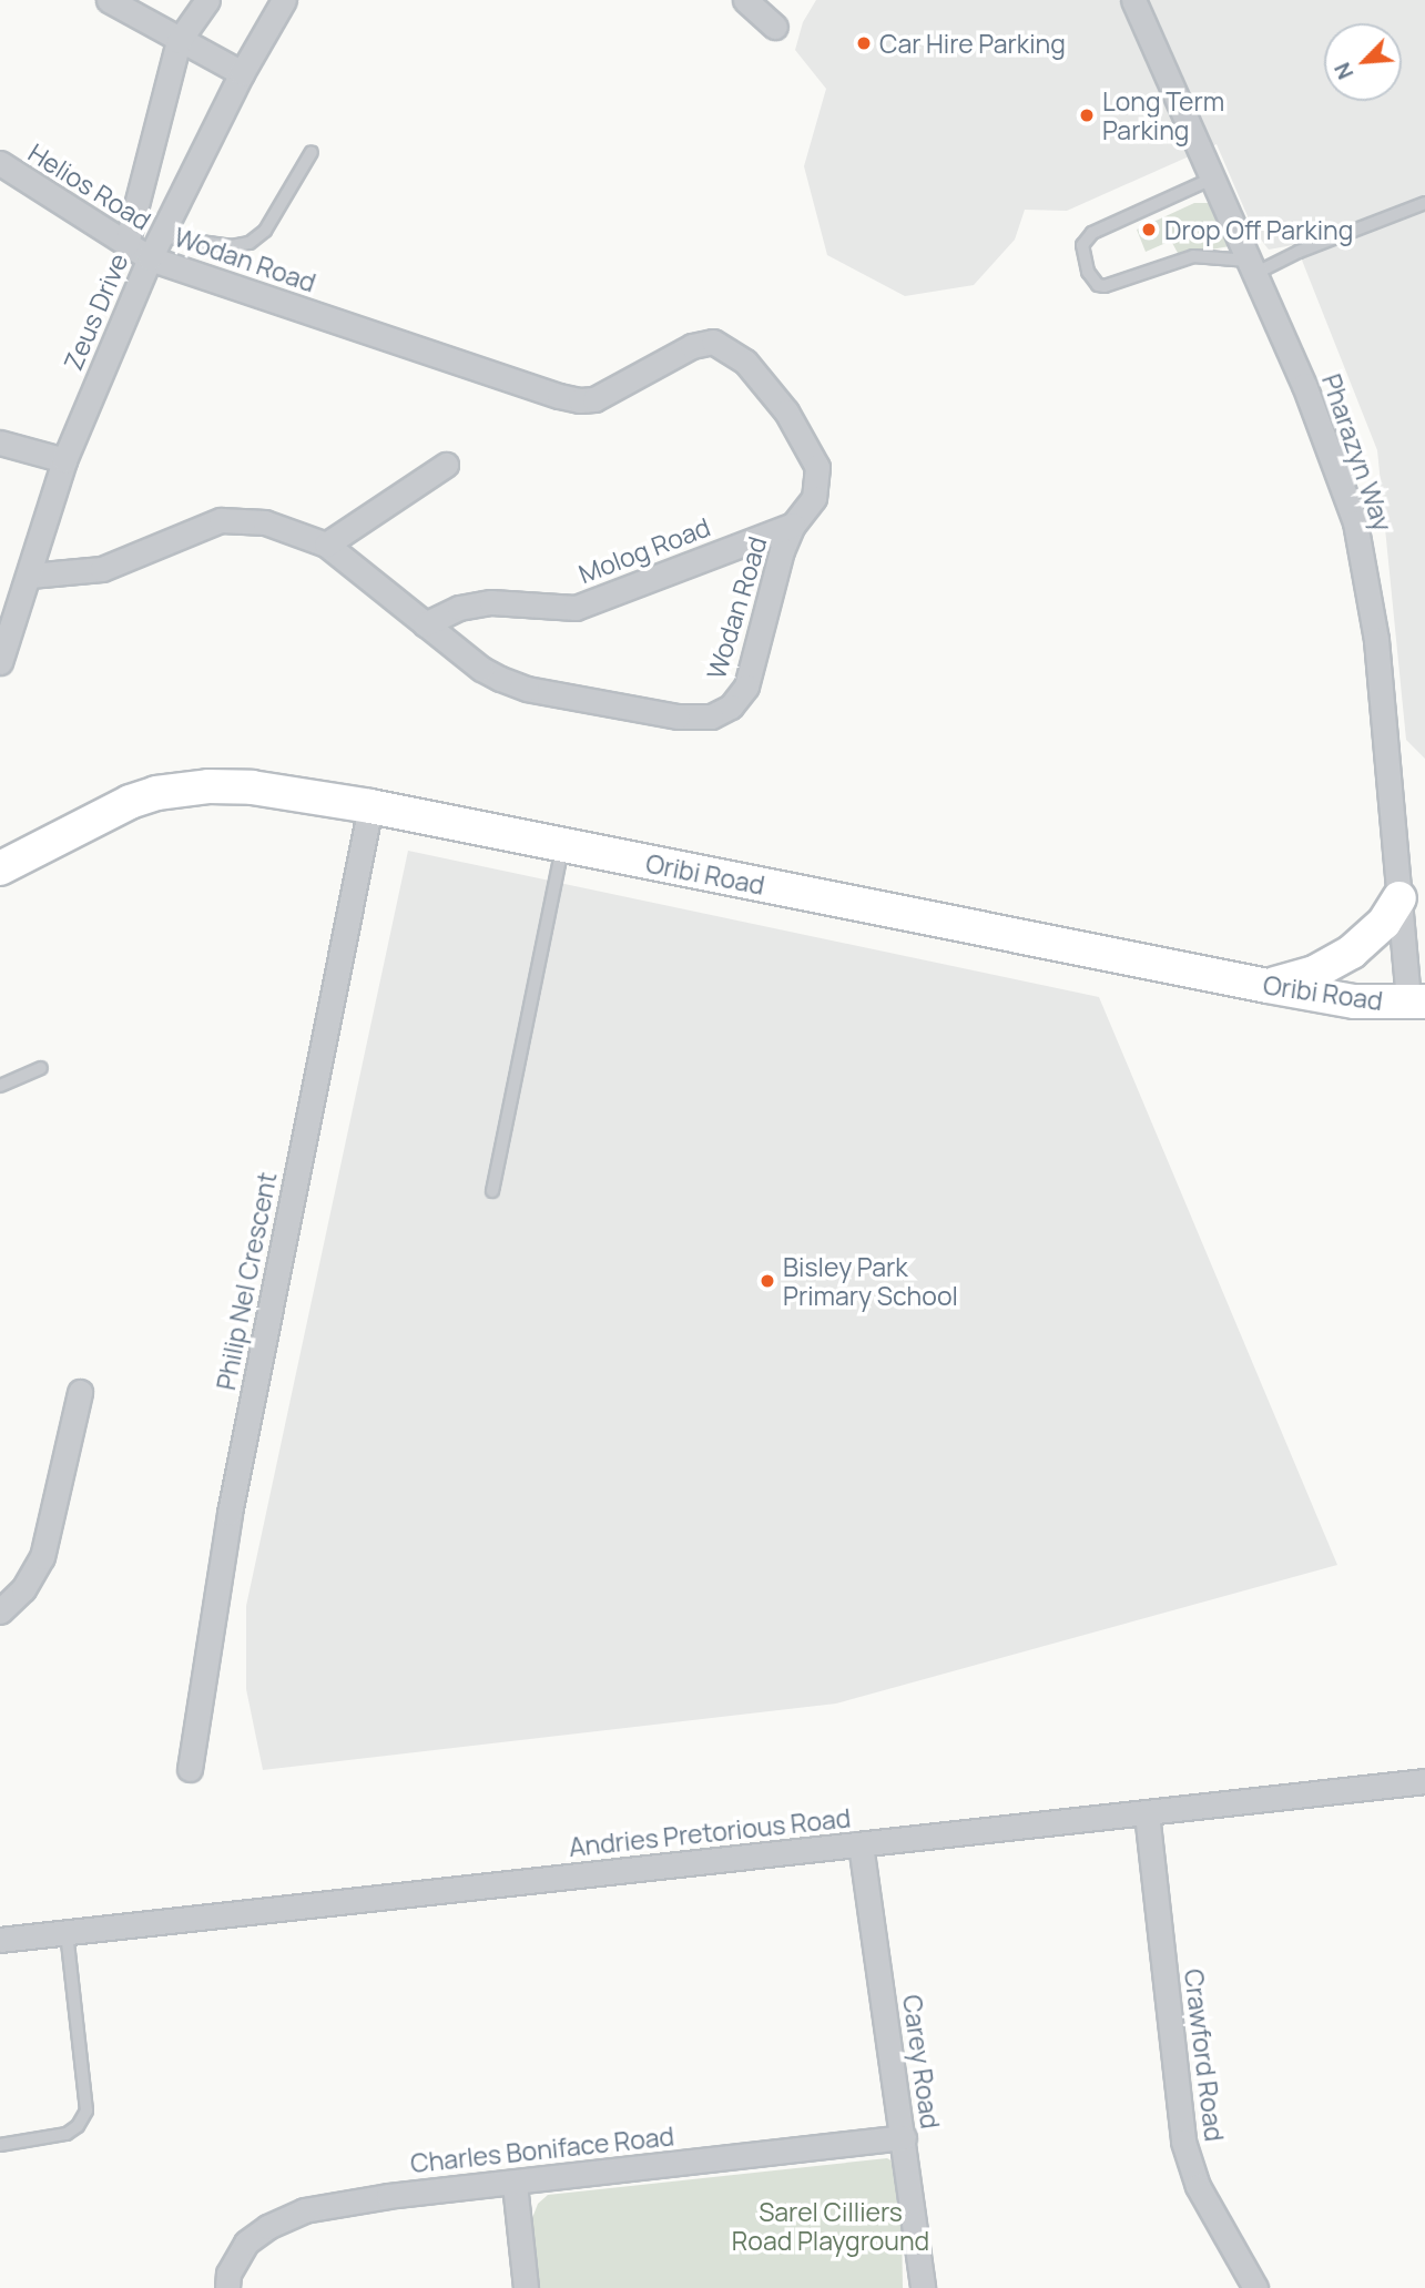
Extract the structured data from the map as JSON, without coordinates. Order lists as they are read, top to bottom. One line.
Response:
{"streets":{"street":["Helios Road","Wodan Road","Zeus Drive","Pharazyn Way","Molog Road","Oribi Road","Philip Nel Crescent","Andries Pretorious Road","Crawford Road","Carey Road","Charles Boniface Road"]},"crossings":[["Helios Road","Wodan Road"],["Helios Road","Zeus Drive"],["Wodan Road","Zeus Drive"],["Wodan Road","Molog Road"],["Pharazyn Way","Oribi Road"],["Oribi Road","Philip Nel Crescent"],["Andries Pretorious Road","Crawford Road"],["Andries Pretorious Road","Carey Road"],["Carey Road","Charles Boniface Road"]],"parks":["Sarel Cilliers Road Playground"],"places":["Car Hire Parking","Long Term Parking","Drop Off Parking","Bisley Park Primary School"],"north":"bottom left"}
